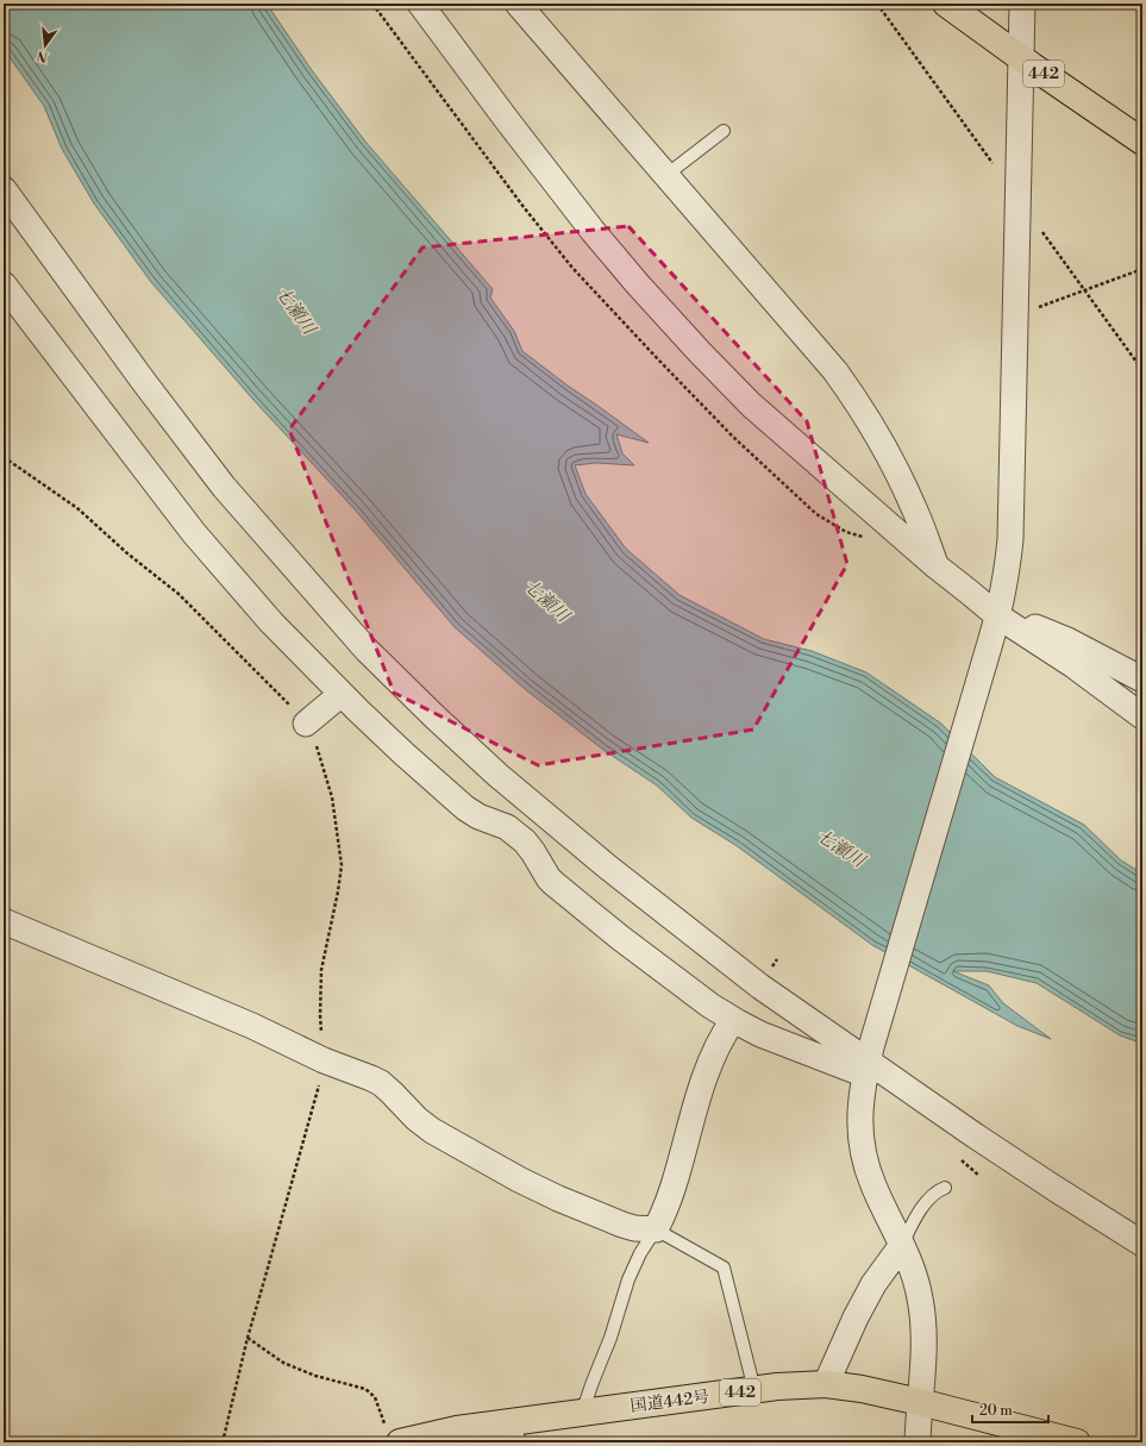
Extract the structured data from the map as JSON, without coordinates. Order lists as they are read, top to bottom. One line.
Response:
{"streets":{"highway":["442","国道442号"]},"water":["七瀬川"],"scale_bar":"20 m","north":"bottom"}
